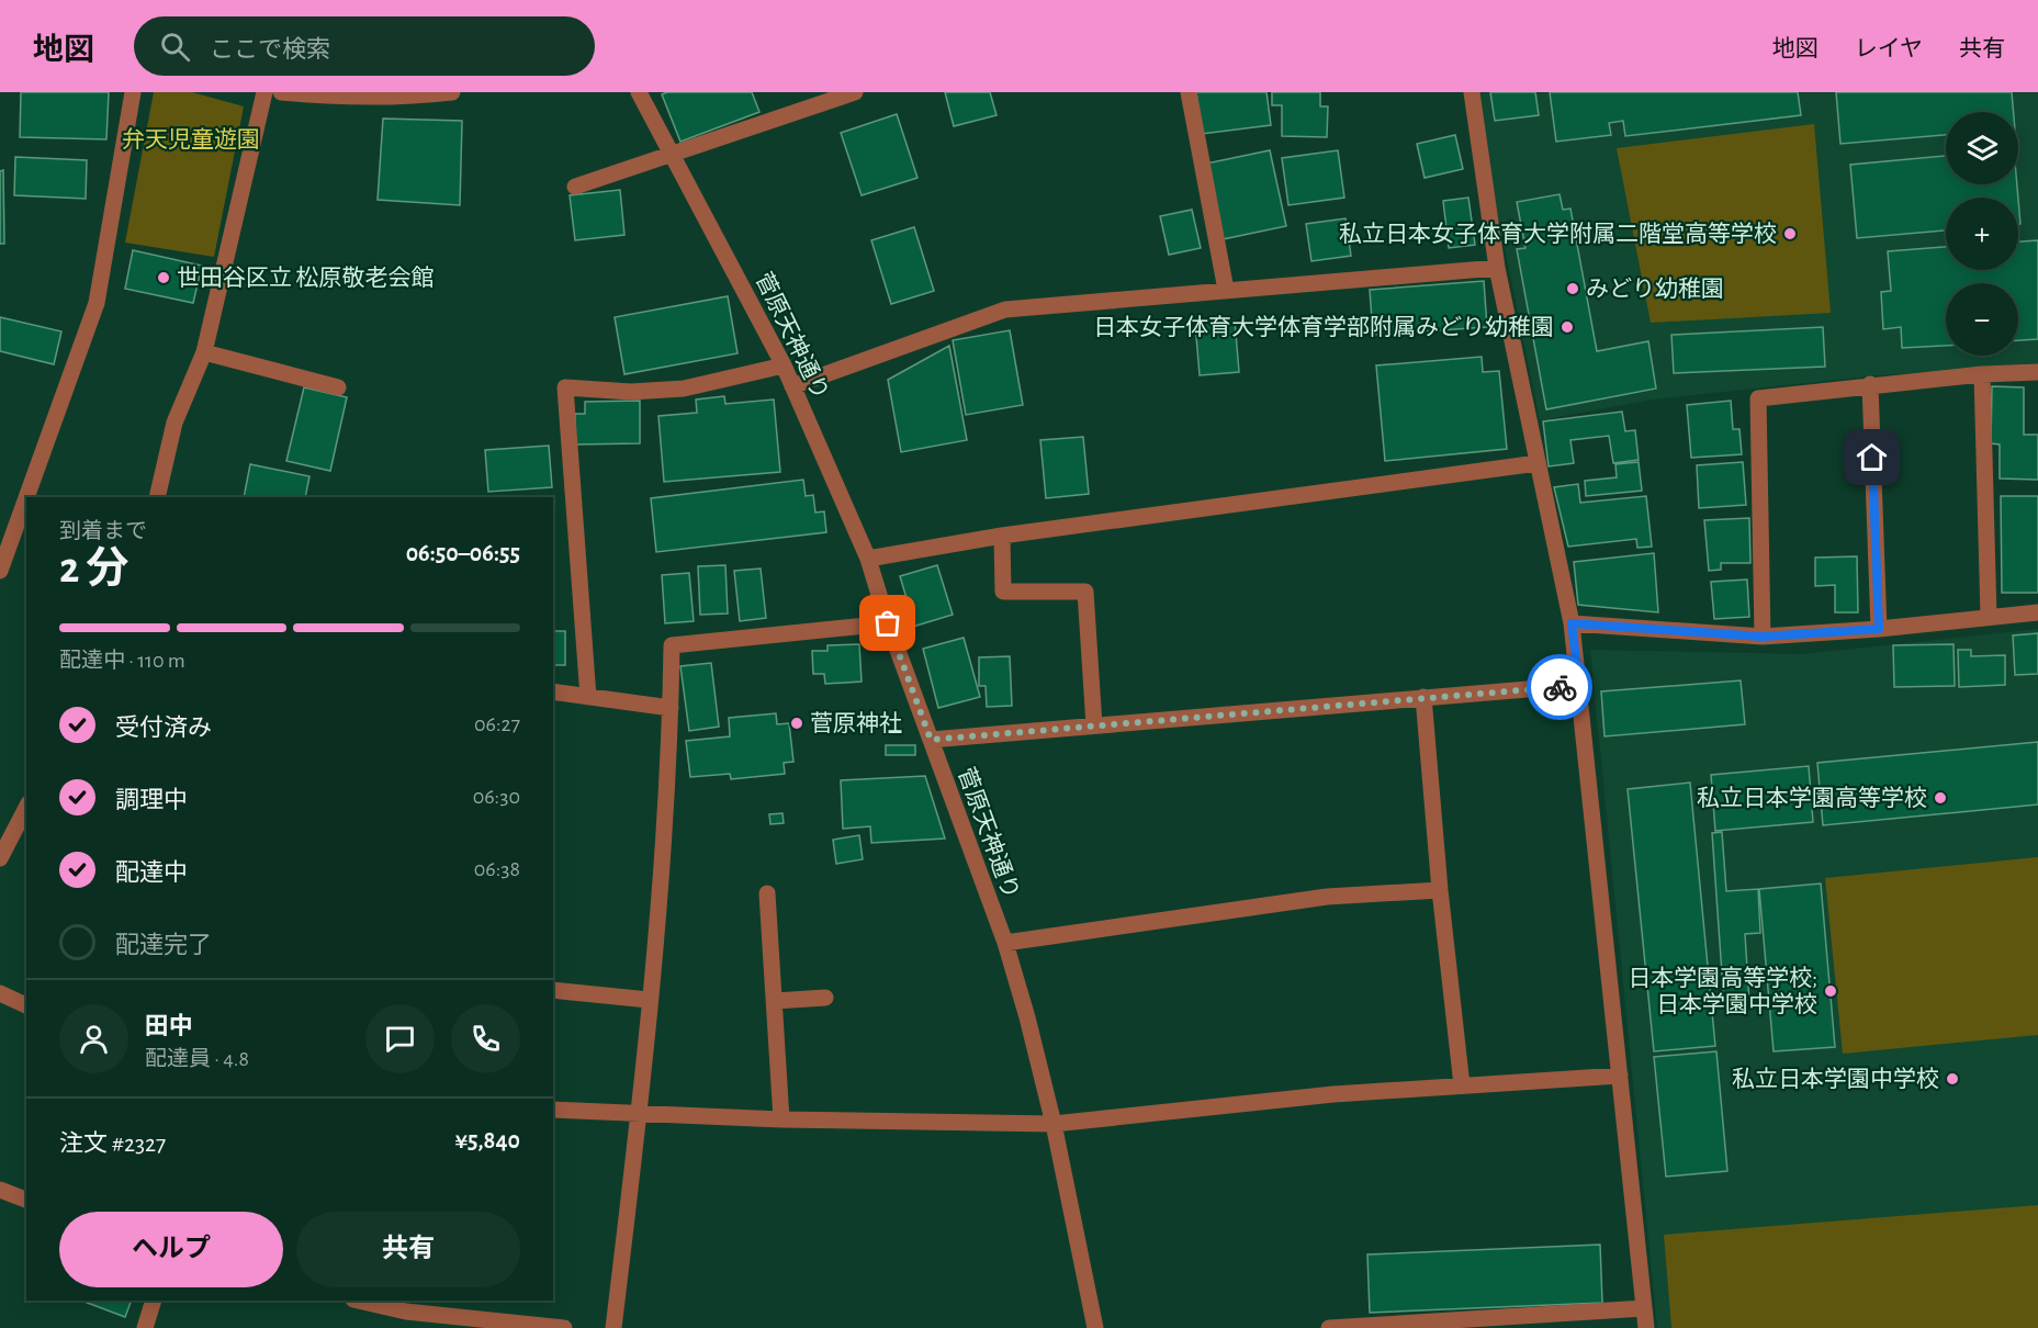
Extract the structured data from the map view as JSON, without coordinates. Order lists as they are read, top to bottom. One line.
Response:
{"streets":{"street":["菅原天神通り"]},"parks":["弁天児童遊園"],"places":["私立日本女子体育大学附属二階堂高等学校","世田谷区立 松原敬老会館","みどり幼稚園","日本女子体育大学体育学部附属みどり幼稚園","菅原神社","私立日本学園高等学校","日本学園高等学校; 日本学園中学校","私立日本学園中学校"],"page":{"header":"地図","search":"ここで検索","nav":["地図","レイヤ","共有"],"map_buttons":["+","−"],"heading":["2 分","到着まで","06:50–06:55"],"panel":["田中","配達員 · 4.8","注文 #2327","¥5,840"],"bar":"配達中 · 110 m","list":[["受付済み","06:27"],["調理中","06:30"],["配達中","06:38"],"配達完了"],"buttons":["ヘルプ","共有"]}}
